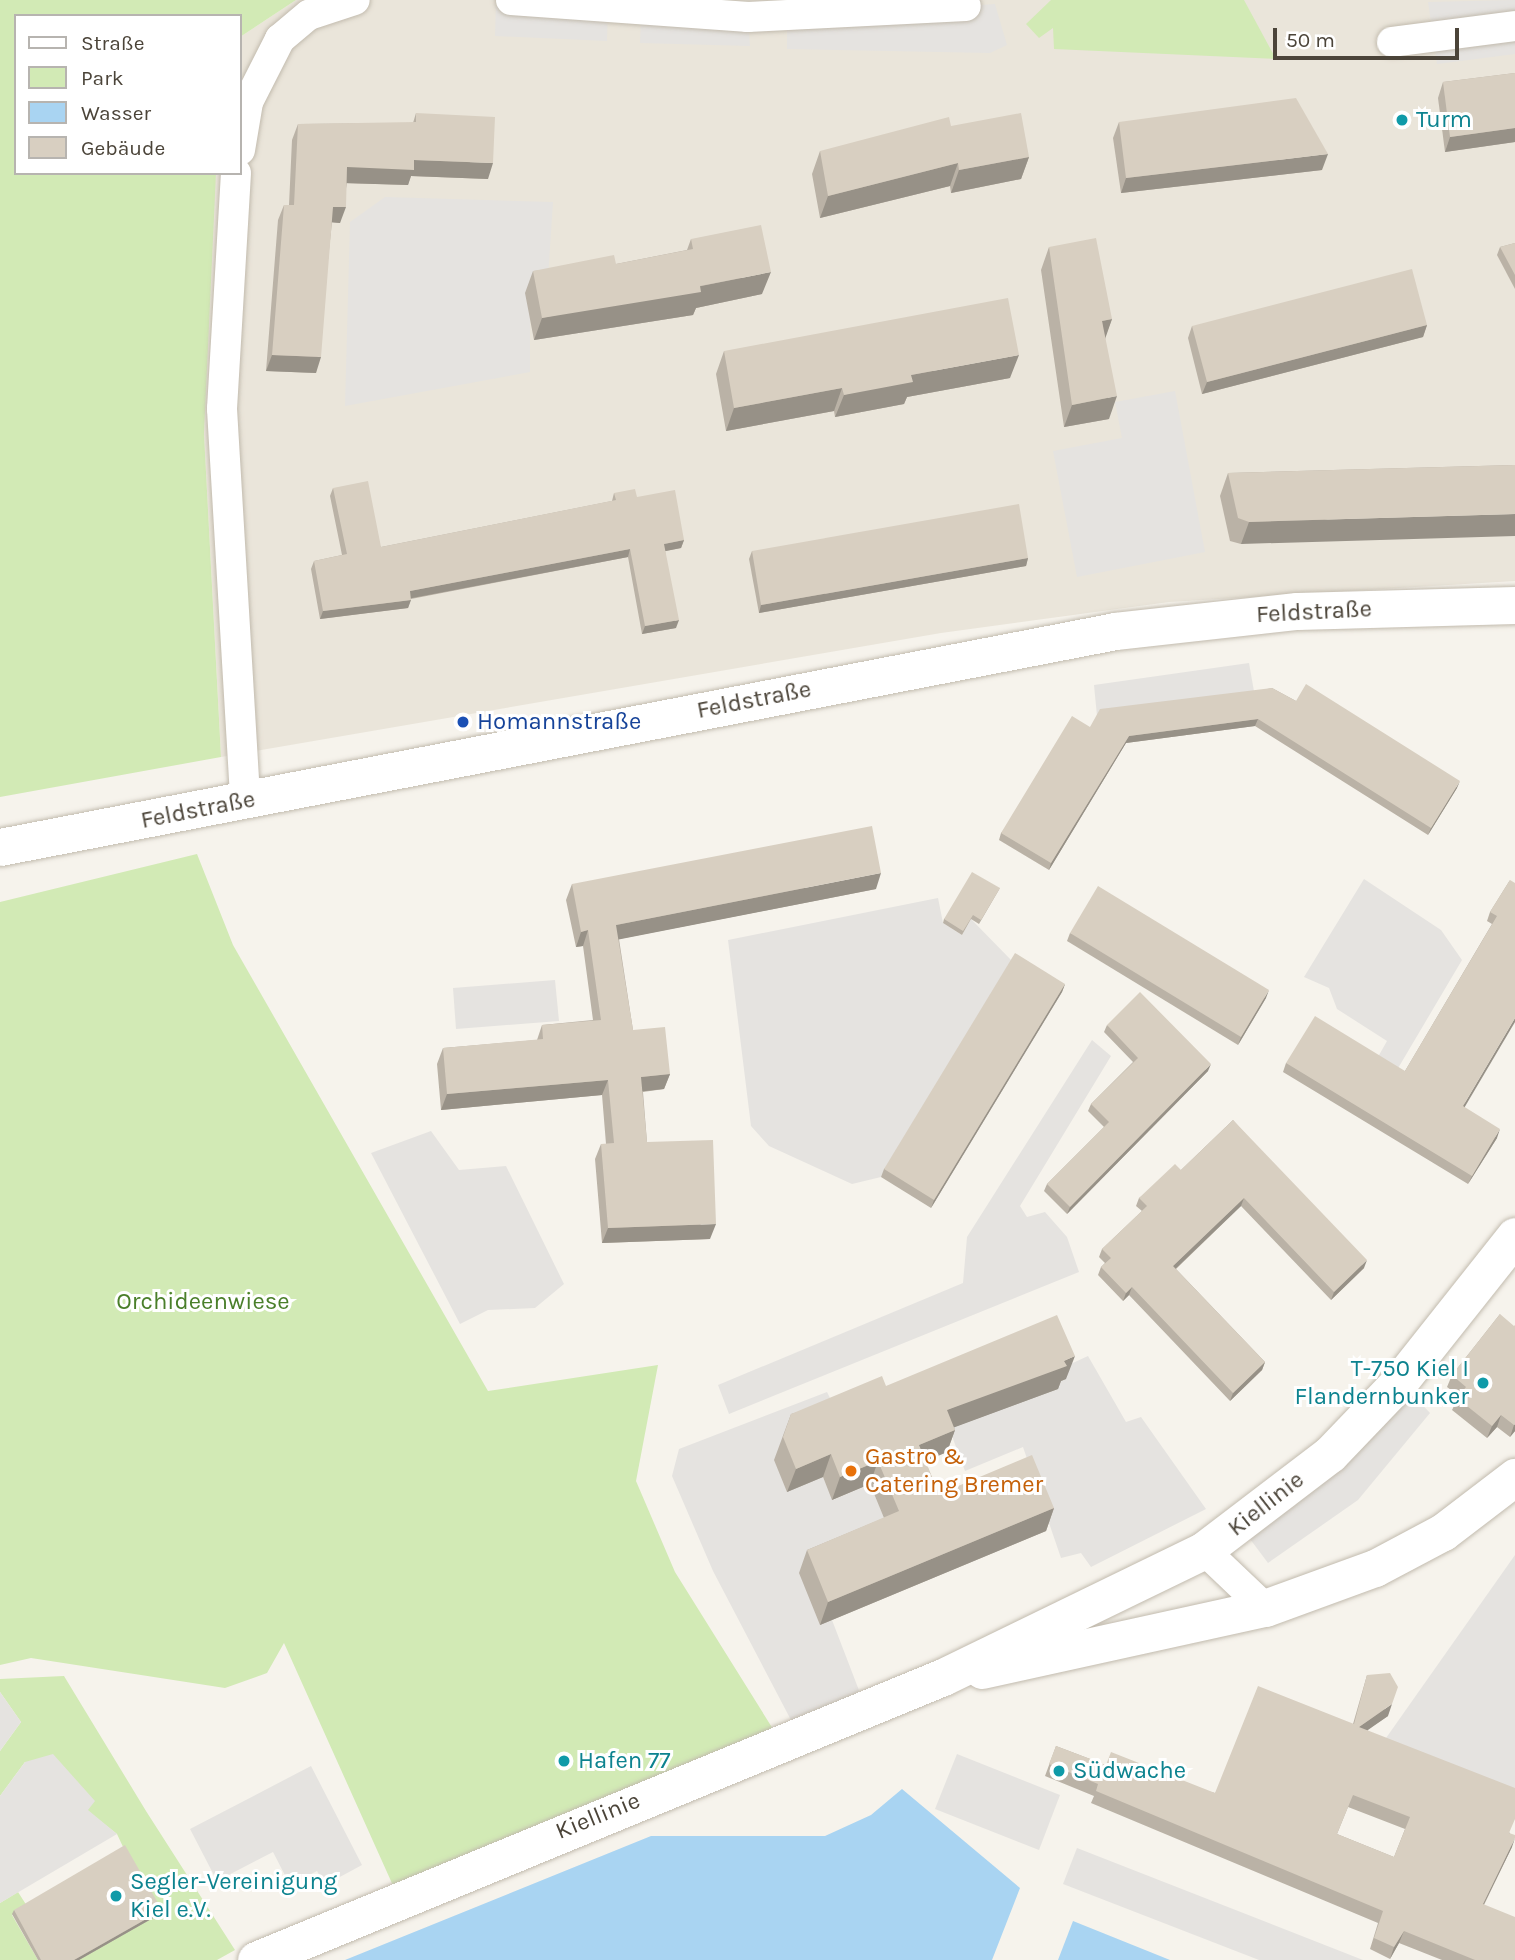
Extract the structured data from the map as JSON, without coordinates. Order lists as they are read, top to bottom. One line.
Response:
{"streets":{"street":["Feldstraße","Kiellinie"]},"parks":["Orchideenwiese"],"places":["Turm","Homannstraße","T-750 Kiel I Flandernbunker","Gastro & Catering Bremer","Hafen 77","Südwache","Segler-Vereinigung Kiel e.V."],"legend":["Straße","Park","Wasser","Gebäude"],"scale_bar":"50 m"}
